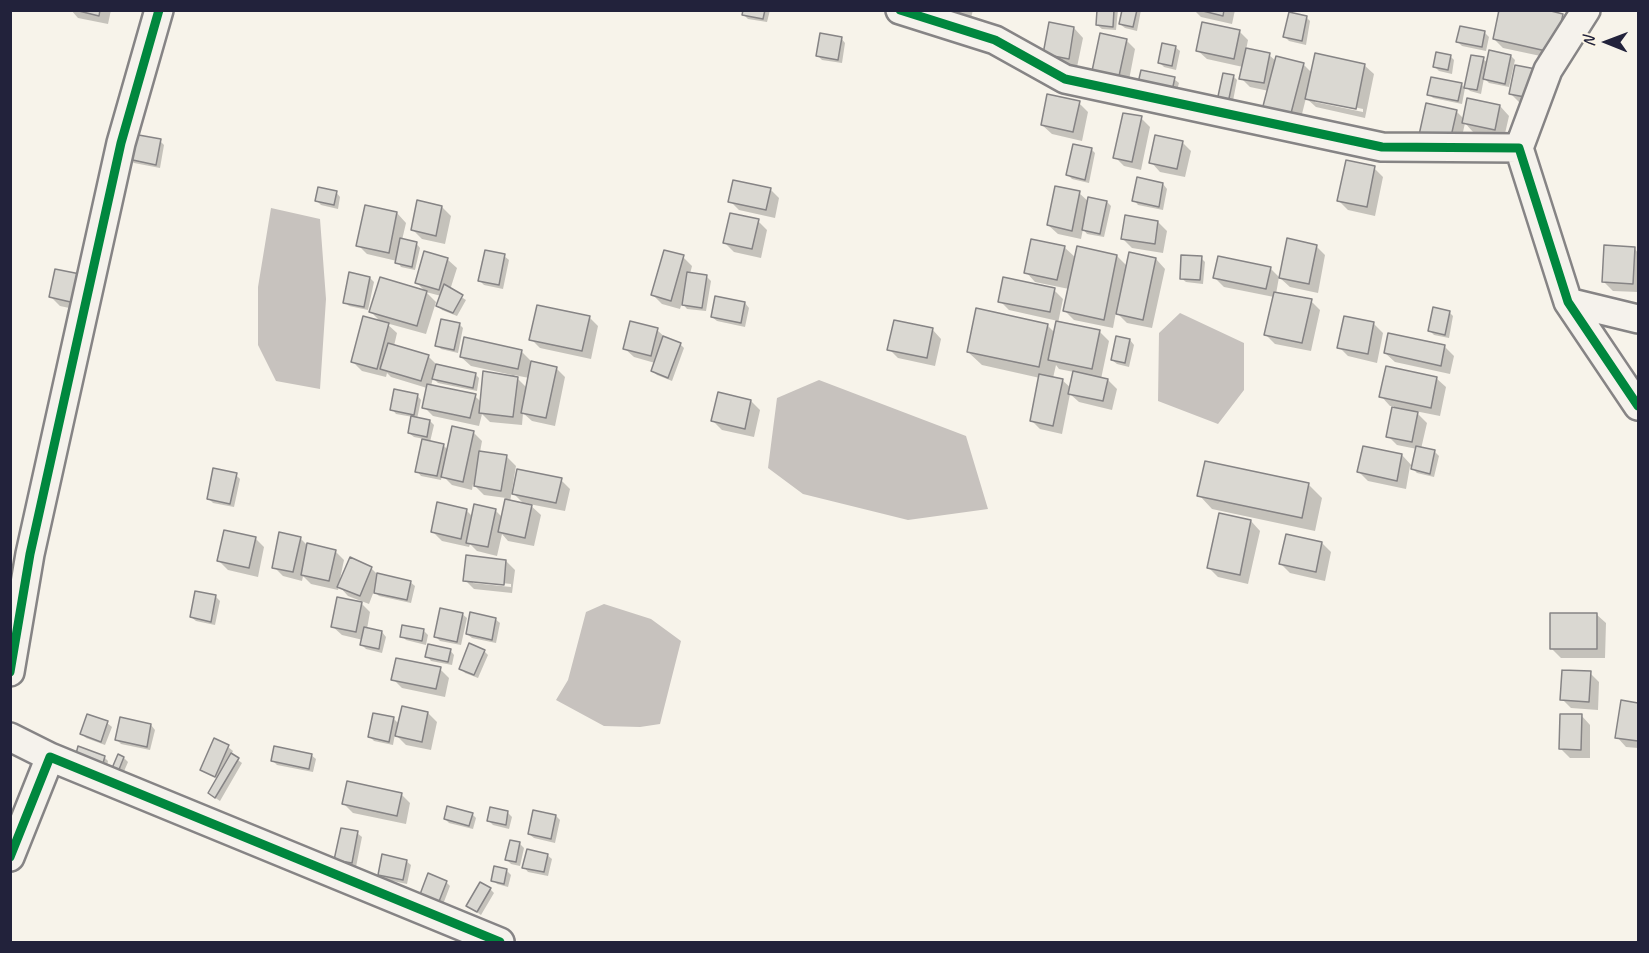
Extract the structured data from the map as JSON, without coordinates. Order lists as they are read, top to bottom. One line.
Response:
{"north":"left"}
